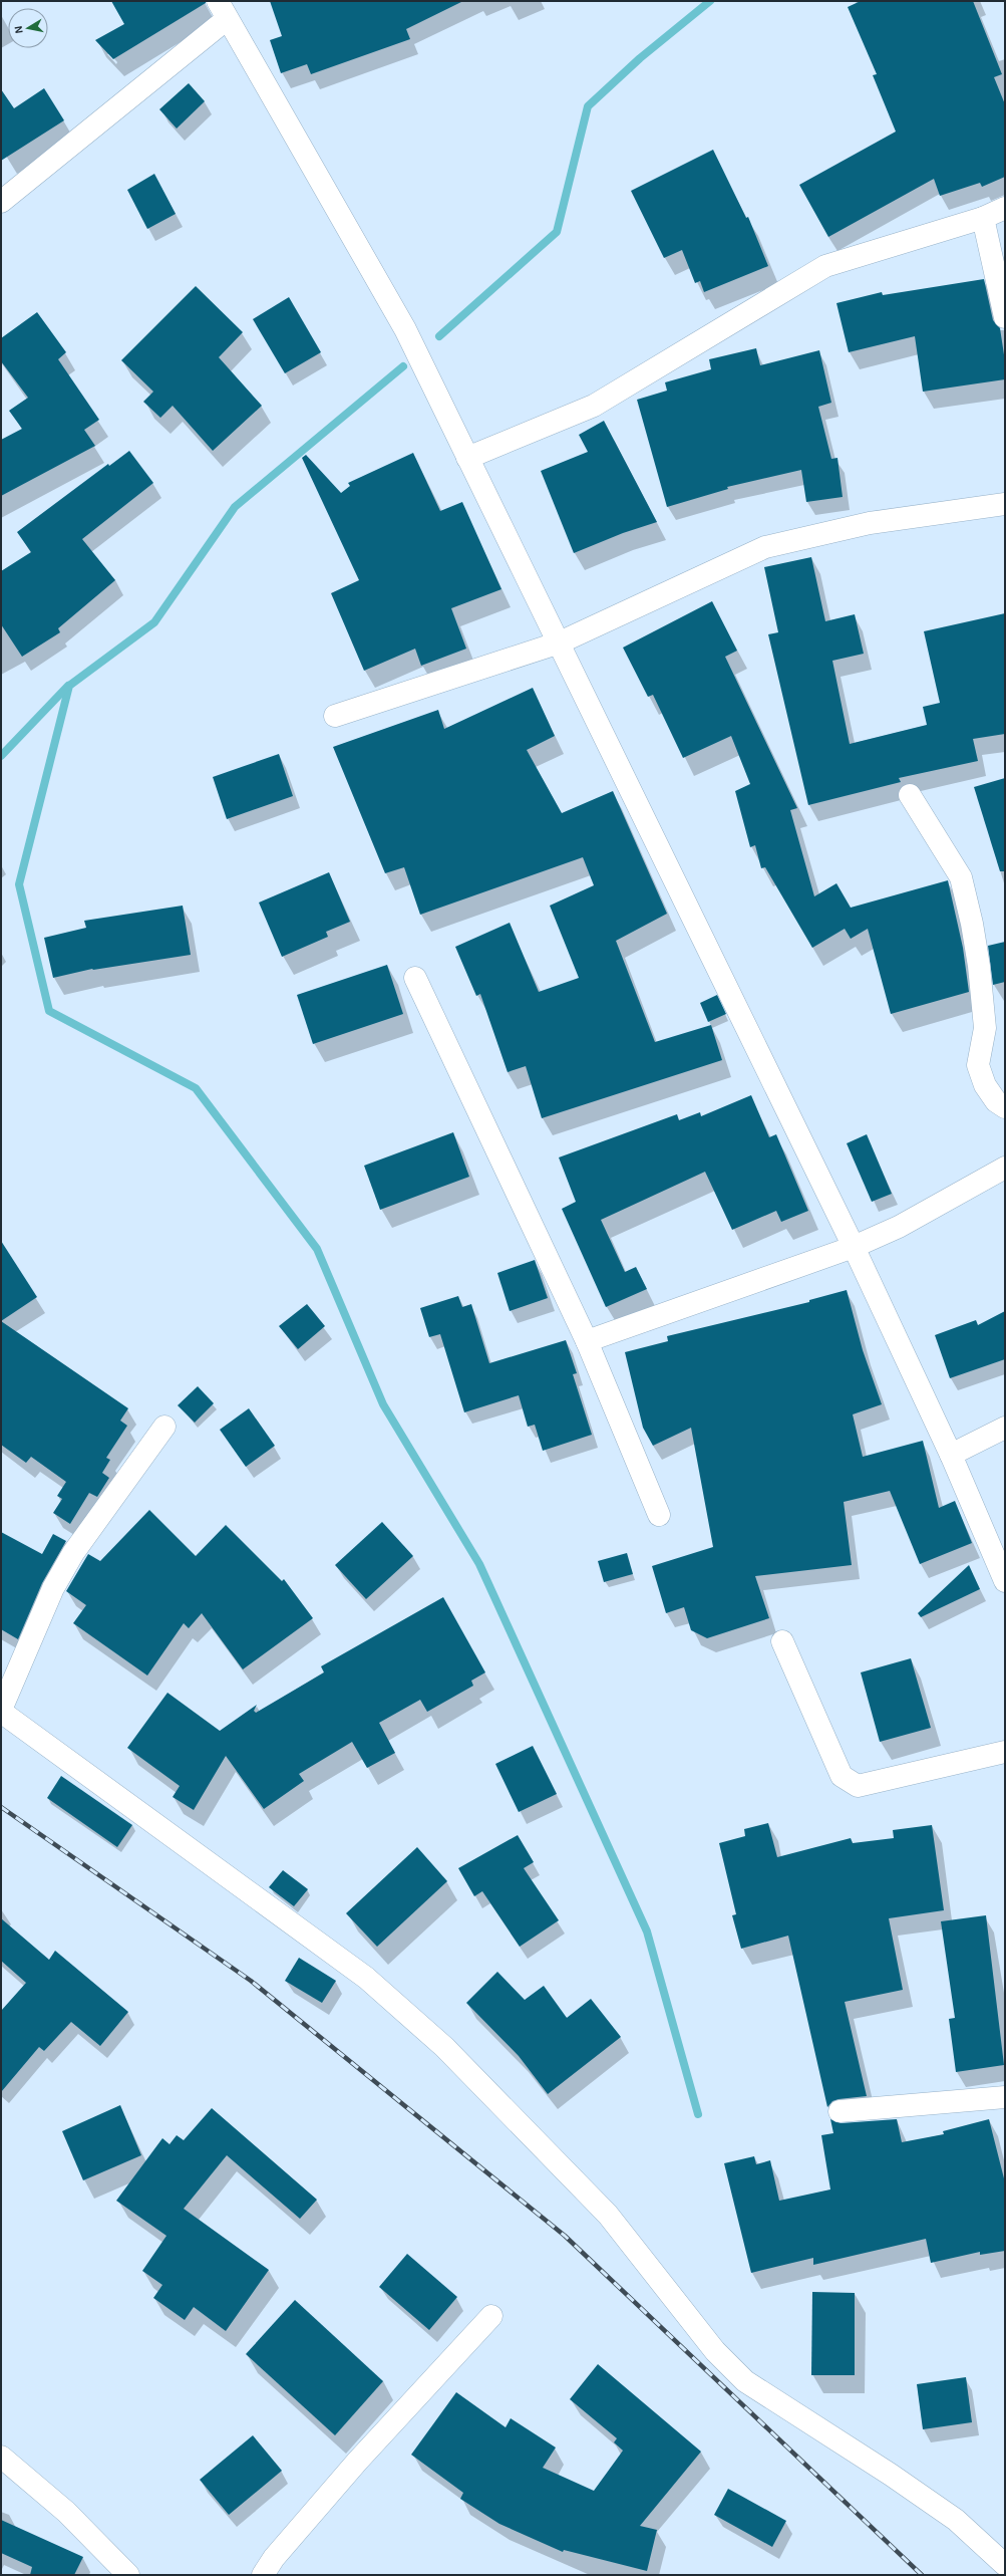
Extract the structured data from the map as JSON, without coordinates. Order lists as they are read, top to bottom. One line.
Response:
{"north":"left"}
